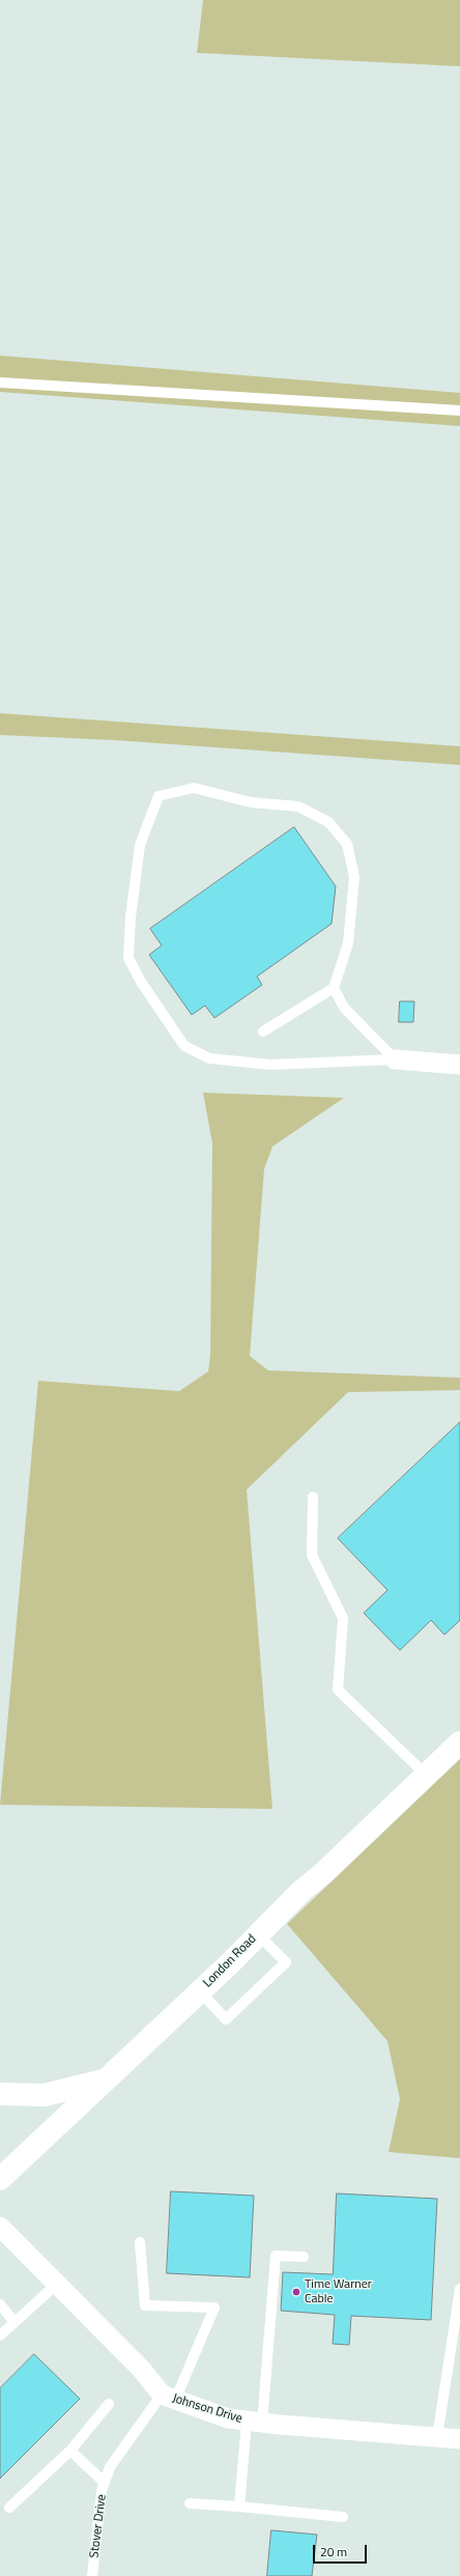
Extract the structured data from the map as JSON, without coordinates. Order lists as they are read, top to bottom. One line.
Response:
{"streets":{"street":["London Road","Johnson Drive"],"lane":["Stover Drive"]},"crossings":[["Johnson Drive","Stover Drive"]],"places":["Time Warner Cable"],"scale_bar":"20 m"}
